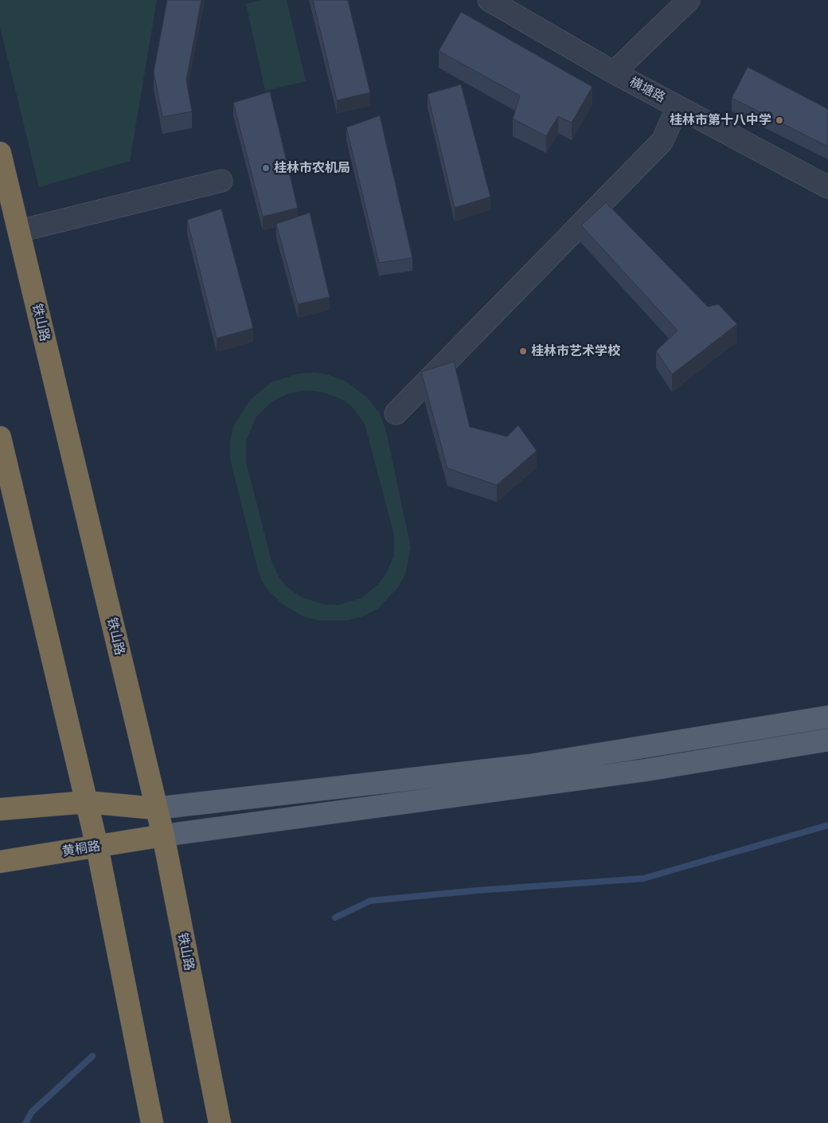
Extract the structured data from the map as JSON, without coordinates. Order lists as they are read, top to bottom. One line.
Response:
{"streets":{"highway":["铁山路","黄桐路"],"street":["横塘路"]},"crossings":[["铁山路","黄桐路"]],"places":["桂林市第十八中学","桂林市农机局","桂林市艺术学校"]}
